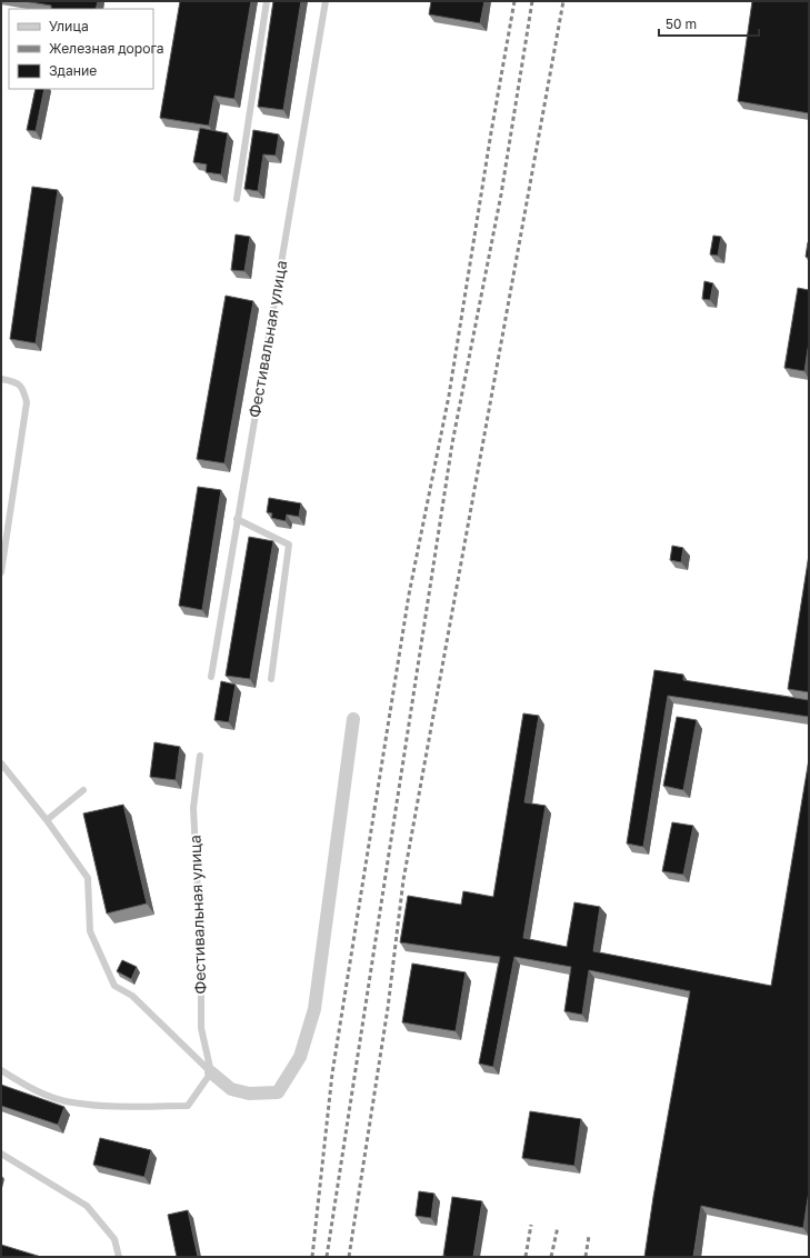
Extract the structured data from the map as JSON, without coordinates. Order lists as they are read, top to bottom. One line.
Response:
{"streets":{"lane":["Фестивальная улица"]},"legend":["Улица","Железная дорога","Здание"],"scale_bar":"50 m"}
